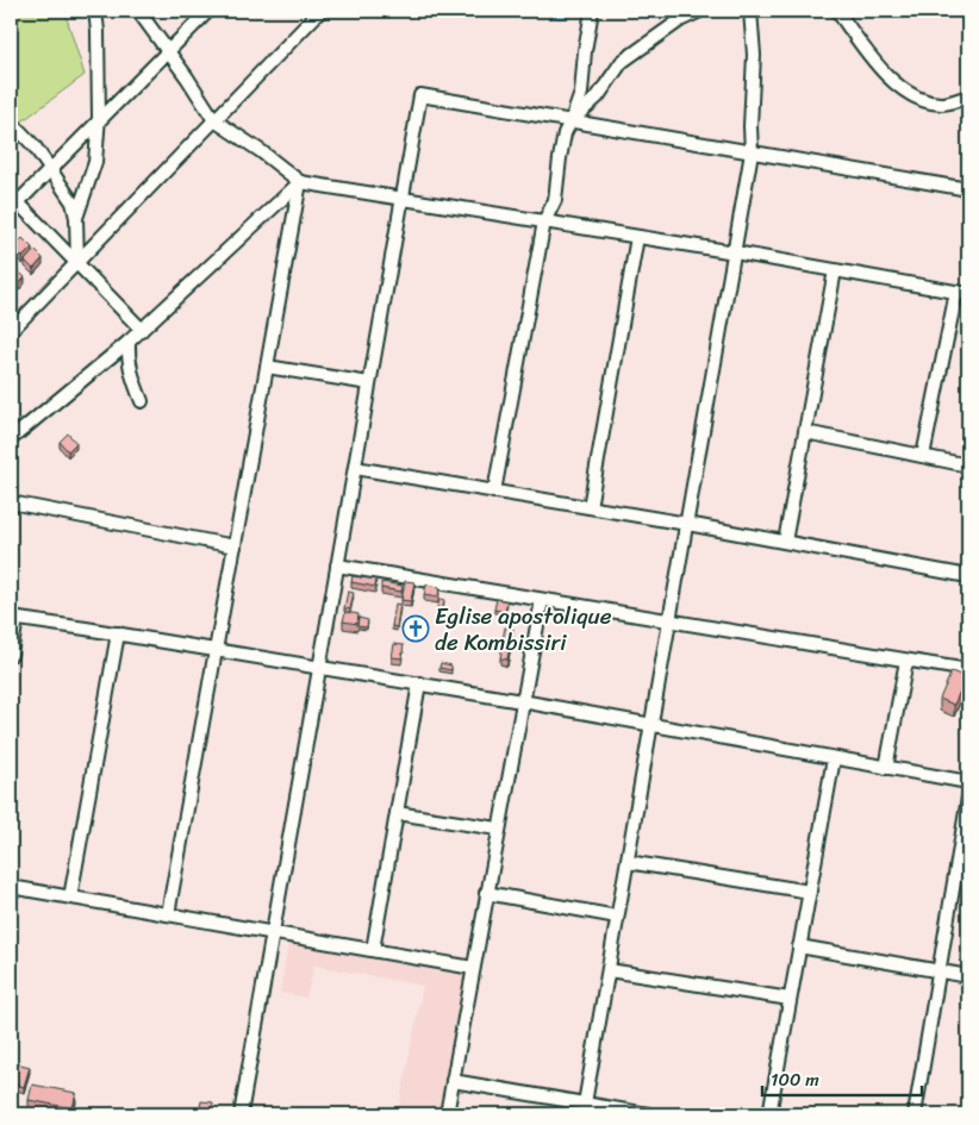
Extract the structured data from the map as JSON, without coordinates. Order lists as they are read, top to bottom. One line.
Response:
{"places":{"church":["Eglise apostolique de Kombissiri"]},"scale_bar":"100 m"}
